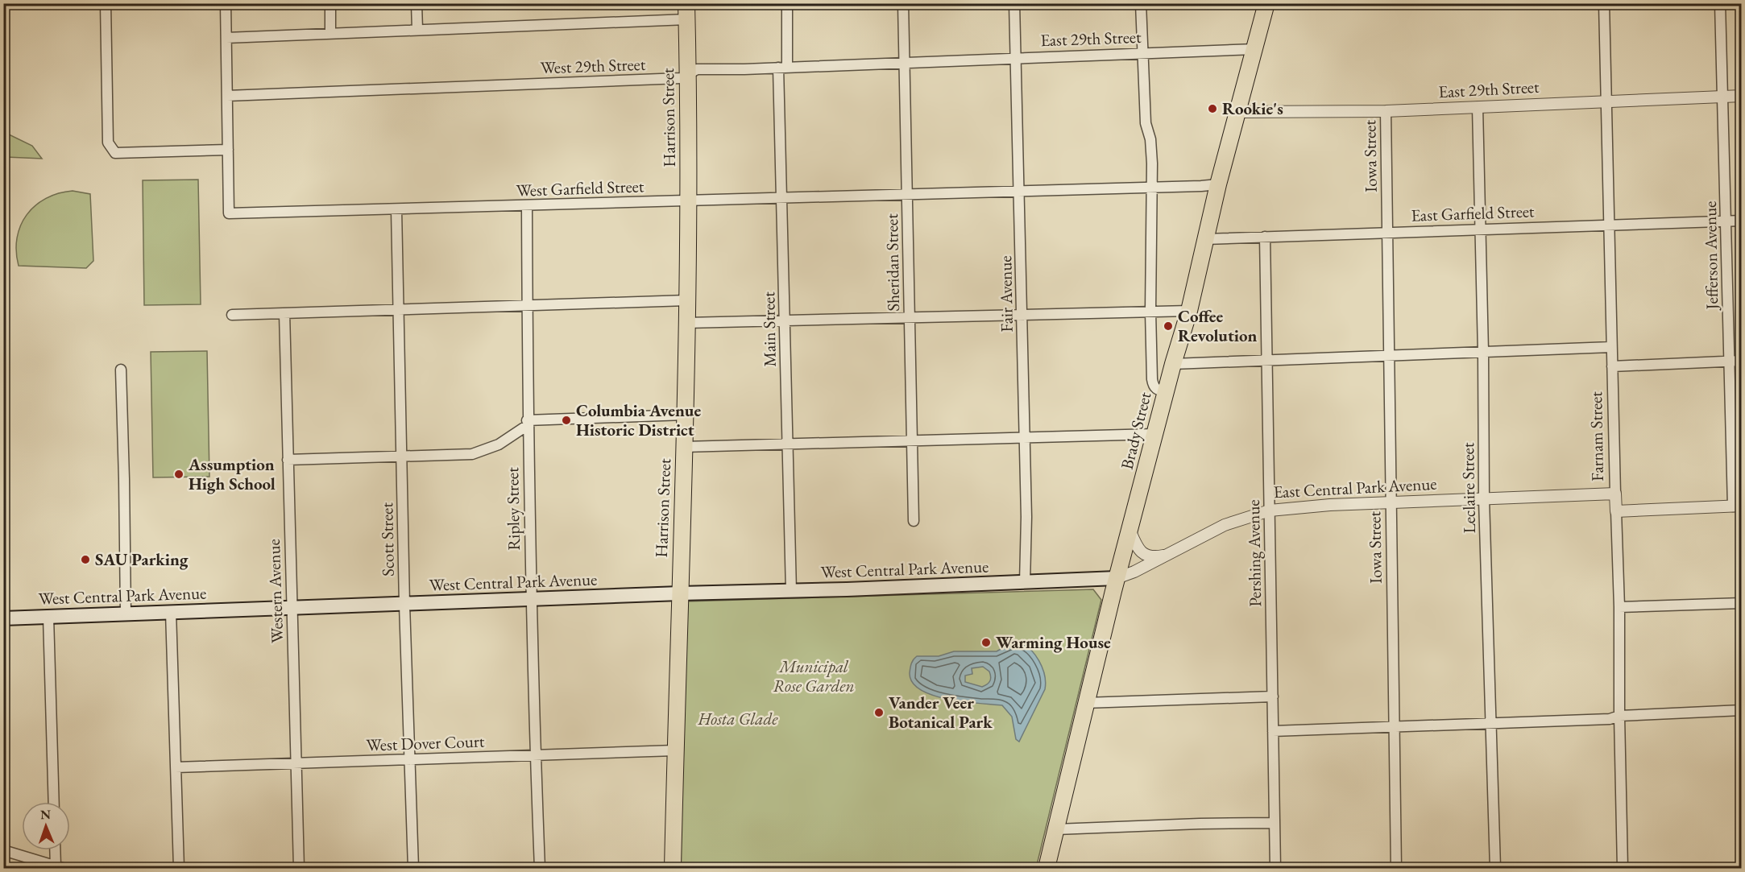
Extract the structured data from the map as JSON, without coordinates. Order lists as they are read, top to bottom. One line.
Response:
{"streets":{"highway":["Harrison Street","Brady Street"],"main road":["East Central Park Avenue","West Central Park Avenue"],"street":["East 29th Street","West 29th Street","Iowa Street","West Garfield Street","East Garfield Street","Jefferson Avenue","Sheridan Street","Fair Avenue","Main Street","Farnam Street","Leclaire Street","Ripley Street","Scott Street","Pershing Avenue","Western Avenue","West Dover Court"]},"crossings":[["East 29th Street","West 29th Street"],["East 29th Street","Iowa Street"],["East 29th Street","Jefferson Avenue"],["East 29th Street","Fair Avenue"],["East 29th Street","Brady Street"],["East 29th Street","Farnam Street"],["East 29th Street","Leclaire Street"],["West 29th Street","Harrison Street"],["West 29th Street","Sheridan Street"],["West 29th Street","Fair Avenue"],["West 29th Street","Main Street"],["Harrison Street","West Garfield Street"],["Harrison Street","West Central Park Avenue"],["Harrison Street","West Dover Court"],["Iowa Street","East Garfield Street"],["Iowa Street","East Central Park Avenue"],["West Garfield Street","Sheridan Street"],["West Garfield Street","Fair Avenue"],["West Garfield Street","Main Street"],["West Garfield Street","Ripley Street"],["West Garfield Street","Scott Street"],["East Garfield Street","Jefferson Avenue"],["East Garfield Street","Brady Street"],["East Garfield Street","Farnam Street"],["East Garfield Street","Leclaire Street"],["East Garfield Street","Pershing Avenue"],["Fair Avenue","East Central Park Avenue"],["Fair Avenue","West Central Park Avenue"],["Main Street","West Central Park Avenue"],["Brady Street","East Central Park Avenue"],["Farnam Street","East Central Park Avenue"],["East Central Park Avenue","Leclaire Street"],["East Central Park Avenue","Pershing Avenue"],["East Central Park Avenue","West Central Park Avenue"],["Ripley Street","West Central Park Avenue"],["Ripley Street","West Dover Court"],["Scott Street","West Central Park Avenue"],["Scott Street","West Dover Court"],["West Central Park Avenue","Western Avenue"],["Western Avenue","West Dover Court"]],"parks":["Municipal Rose Garden","Hosta Glade"],"places":["Rookie's","Coffee Revolution","Columbia Avenue Historic District","Assumption High School","SAU Parking","Warming House","Vander Veer Botanical Park"],"north":"top"}
